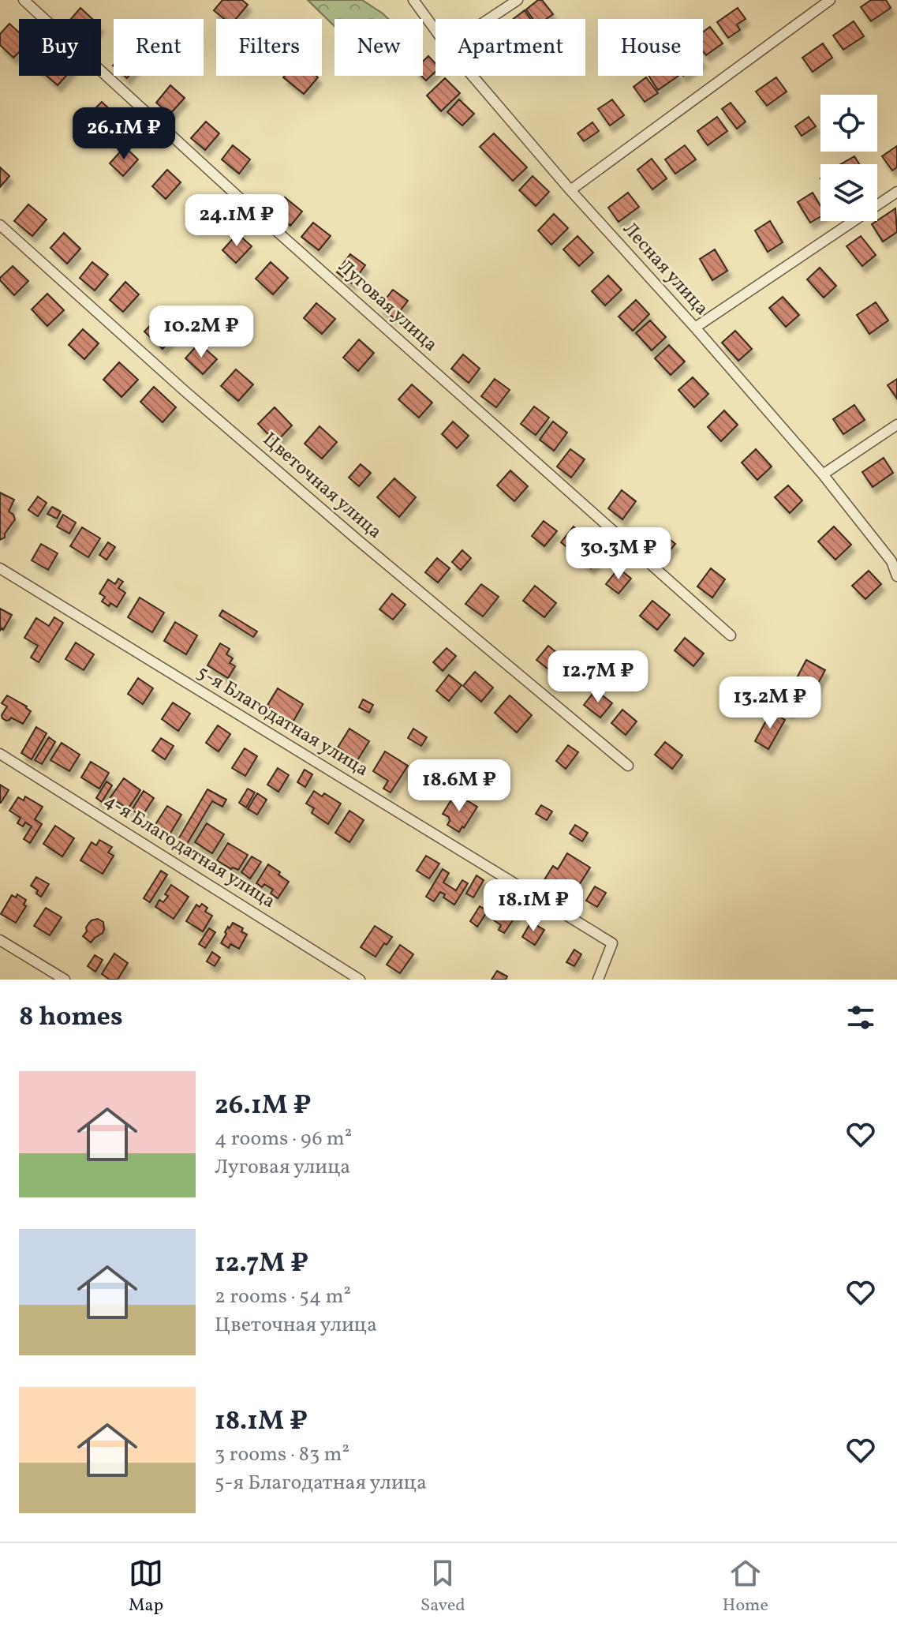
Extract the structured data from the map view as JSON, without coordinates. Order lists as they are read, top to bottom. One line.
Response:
{"streets":{"street":["Лесная улица","Луговая улица","Цветочная улица","5-я Благодатная улица","4-я Благодатная улица"]},"page":{"chip":["Buy","Rent","Filters","New","Apartment","House"],"price":["26.1M ₽","24.1M ₽","10.2M ₽","30.3M ₽","12.7M ₽","13.2M ₽","18.6M ₽","18.1M ₽"],"heading":"8 homes","list":[{"name":"26.1M ₽","note":"4 rooms · 96 m² · Луговая улица"},{"name":"12.7M ₽","note":"2 rooms · 54 m² · Цветочная улица"},{"name":"18.1M ₽","note":"3 rooms · 83 m² · 5-я Благодатная улица"}],"tabs":["Map","Saved","Home"]}}
